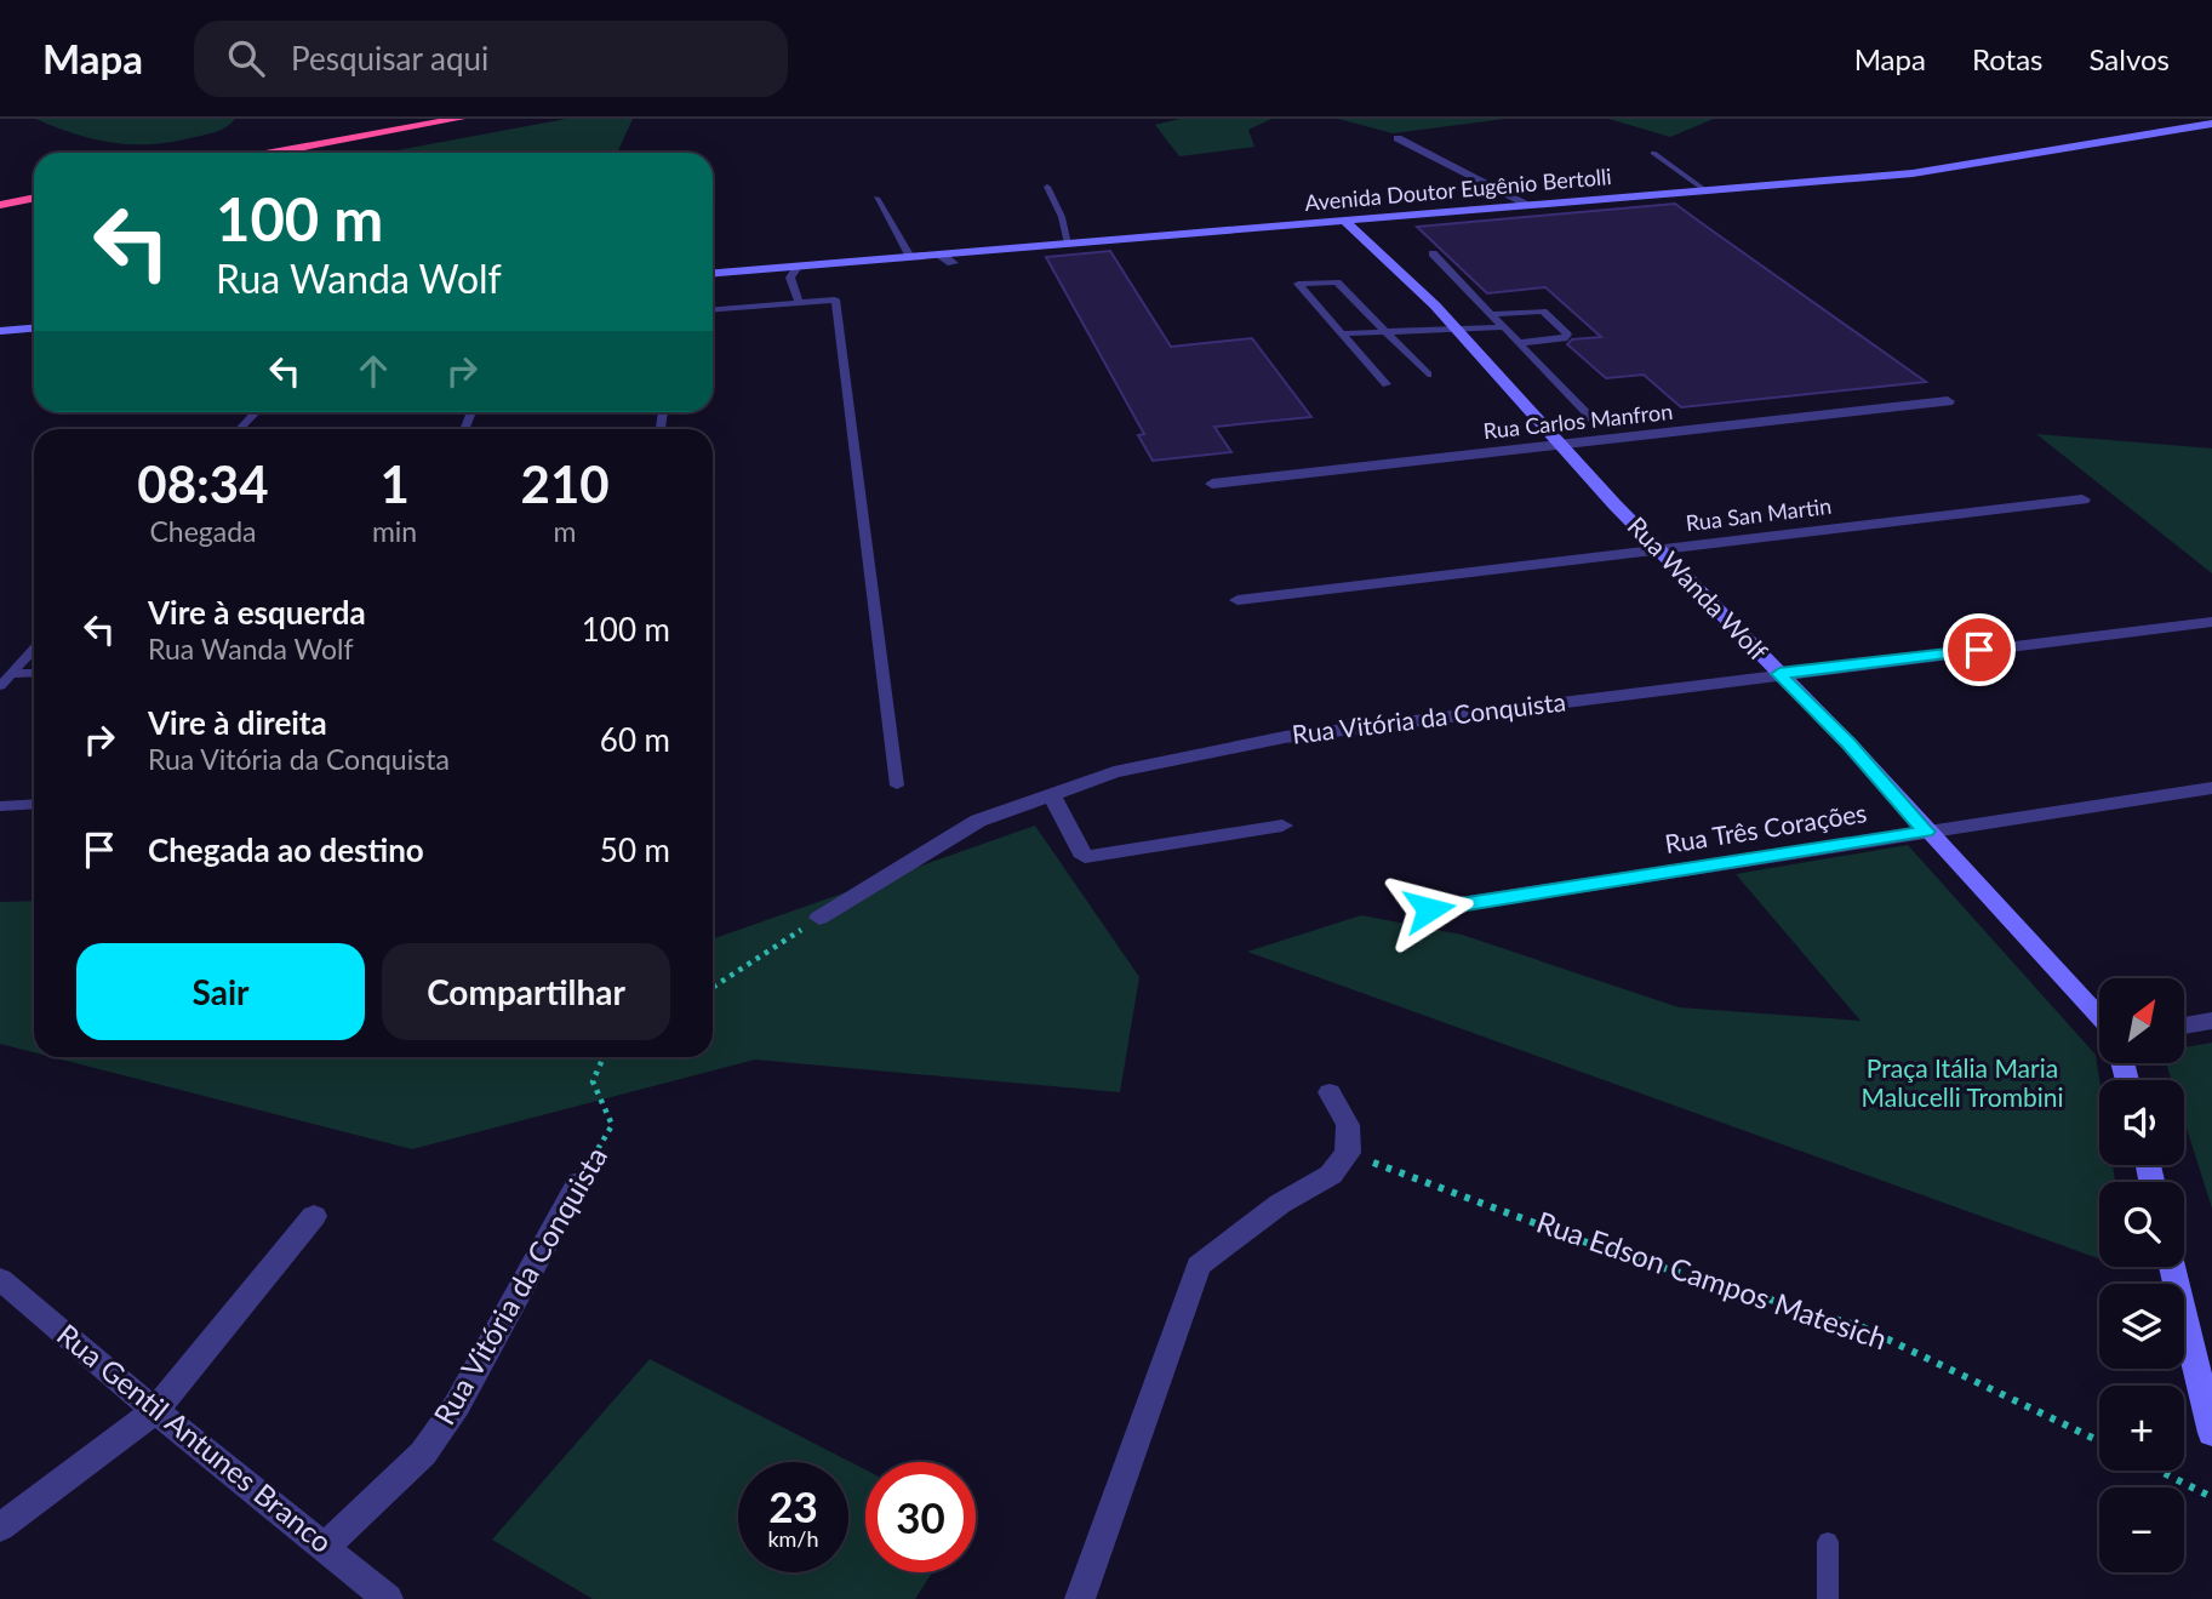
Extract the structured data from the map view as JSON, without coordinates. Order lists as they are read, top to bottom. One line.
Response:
{"streets":{"street":["Avenida Doutor Eugênio Bertolli","Rua Carlos Manfron","Rua San Martin","Rua Wanda Wolf","Rua Vitória da Conquista","Rua Três Corações","Rua Gentil Antunes Branco"],"path":["Rua Edson Campos Matesich"]},"crossings":[["Avenida Doutor Eugênio Bertolli","Rua Wanda Wolf"],["Rua Carlos Manfron","Rua Wanda Wolf"],["Rua San Martin","Rua Wanda Wolf"],["Rua Wanda Wolf","Rua Vitória da Conquista"],["Rua Wanda Wolf","Rua Três Corações"],["Rua Vitória da Conquista","Rua Gentil Antunes Branco"]],"parks":["Praça Itália Maria Malucelli Trombini"],"north":"top right","page":{"header":"Mapa","search":"Pesquisar aqui","nav":["Mapa","Rotas","Salvos"],"turn":["100 m","Rua Wanda Wolf"],"eta":["08:34","Chegada","1","min","210","m"],"list":[{"name":"Vire à esquerda","note":"Rua Wanda Wolf","value":"100 m"},{"name":"Vire à direita","note":"Rua Vitória da Conquista","value":"60 m"},{"name":"Chegada ao destino","value":"50 m"}],"buttons":["Sair","Compartilhar"],"map_buttons":["+","−"],"speed":"23 km/h","limit":"30"}}
